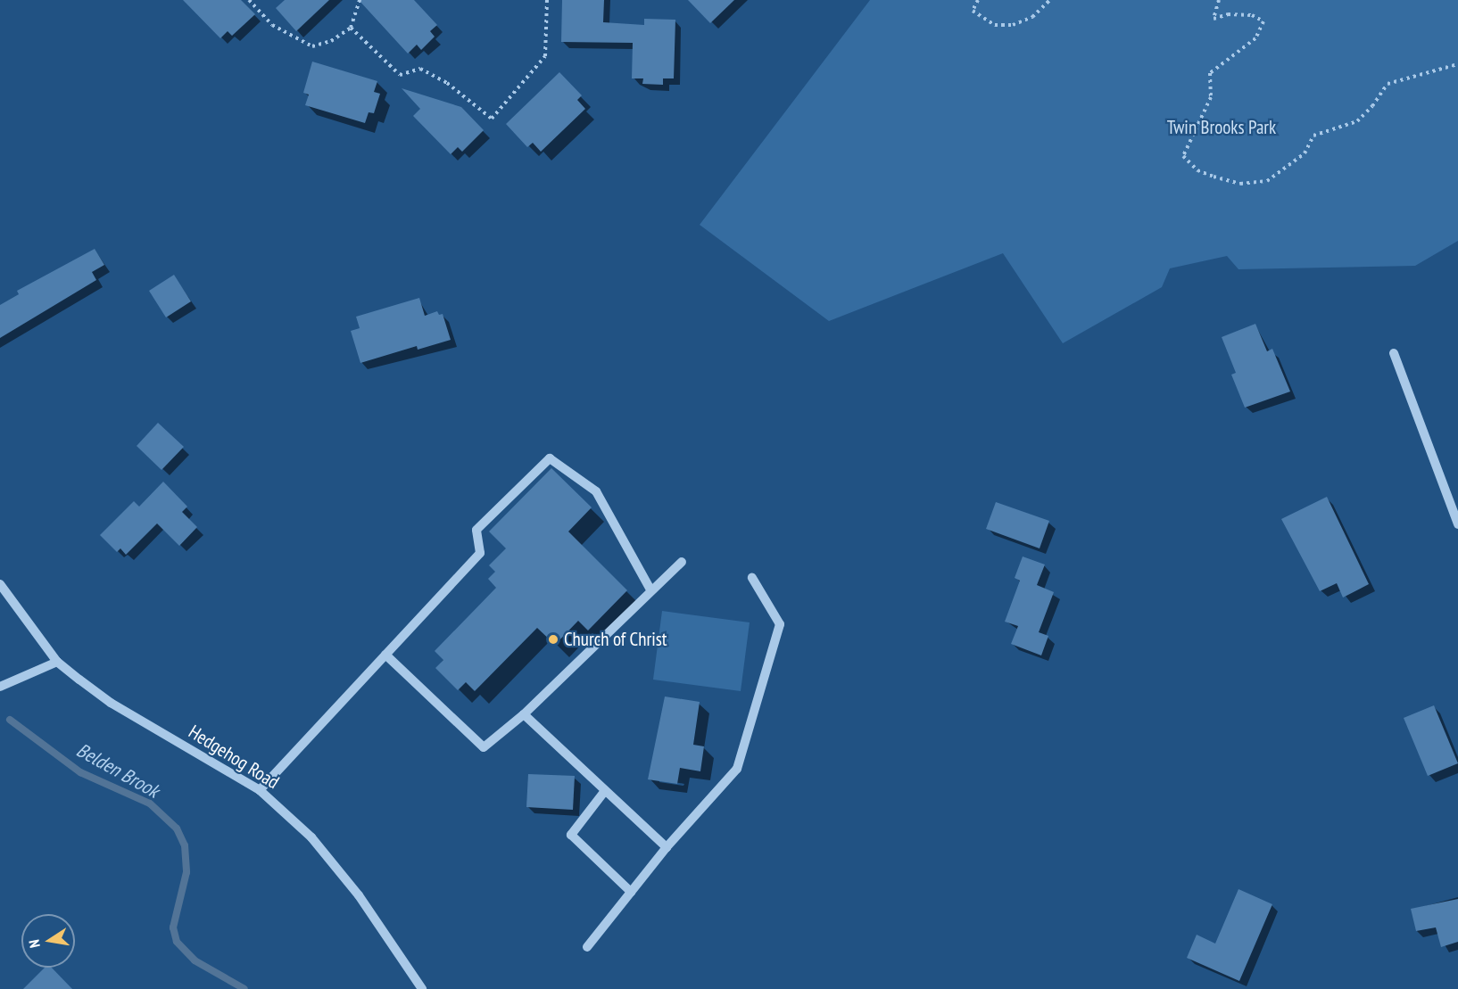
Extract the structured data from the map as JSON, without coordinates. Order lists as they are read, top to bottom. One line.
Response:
{"streets":{"street":["Hedgehog Road"]},"water":["Belden Brook"],"parks":["Twin Brooks Park"],"places":["Church of Christ"],"north":"left"}
